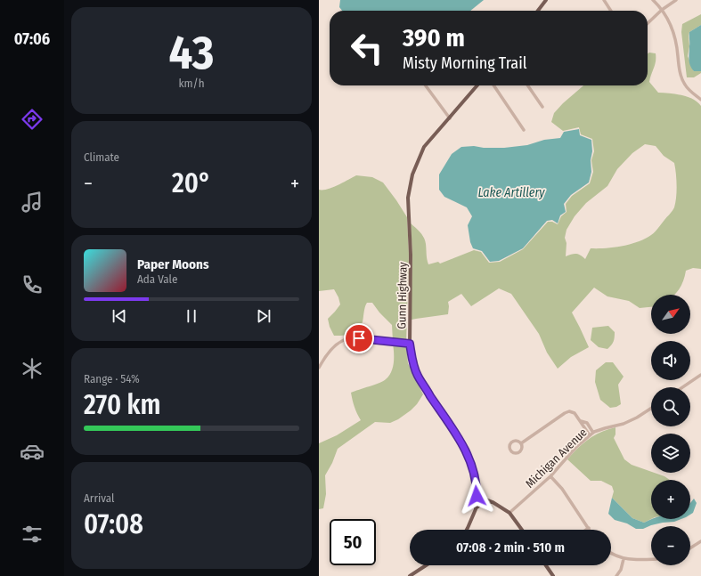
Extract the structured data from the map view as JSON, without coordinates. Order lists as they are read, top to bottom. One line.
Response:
{"streets":{"main road":["Gunn Highway"],"street":["Michigan Avenue"]},"water":["Lake Artillery"],"north":"top right","page":{"tabs":"07:06","tile":[["43","km/h"],"Climate",["Range · 54%","270 km"],["Arrival","07:08"]],"turn":["390 m","Misty Morning Trail"],"heat":["−","20°","+"],"song":["Paper Moons","Ada Vale"],"map_buttons":["+","−"],"limit":"50","trip":"07:08 · 2 min · 510 m"}}
